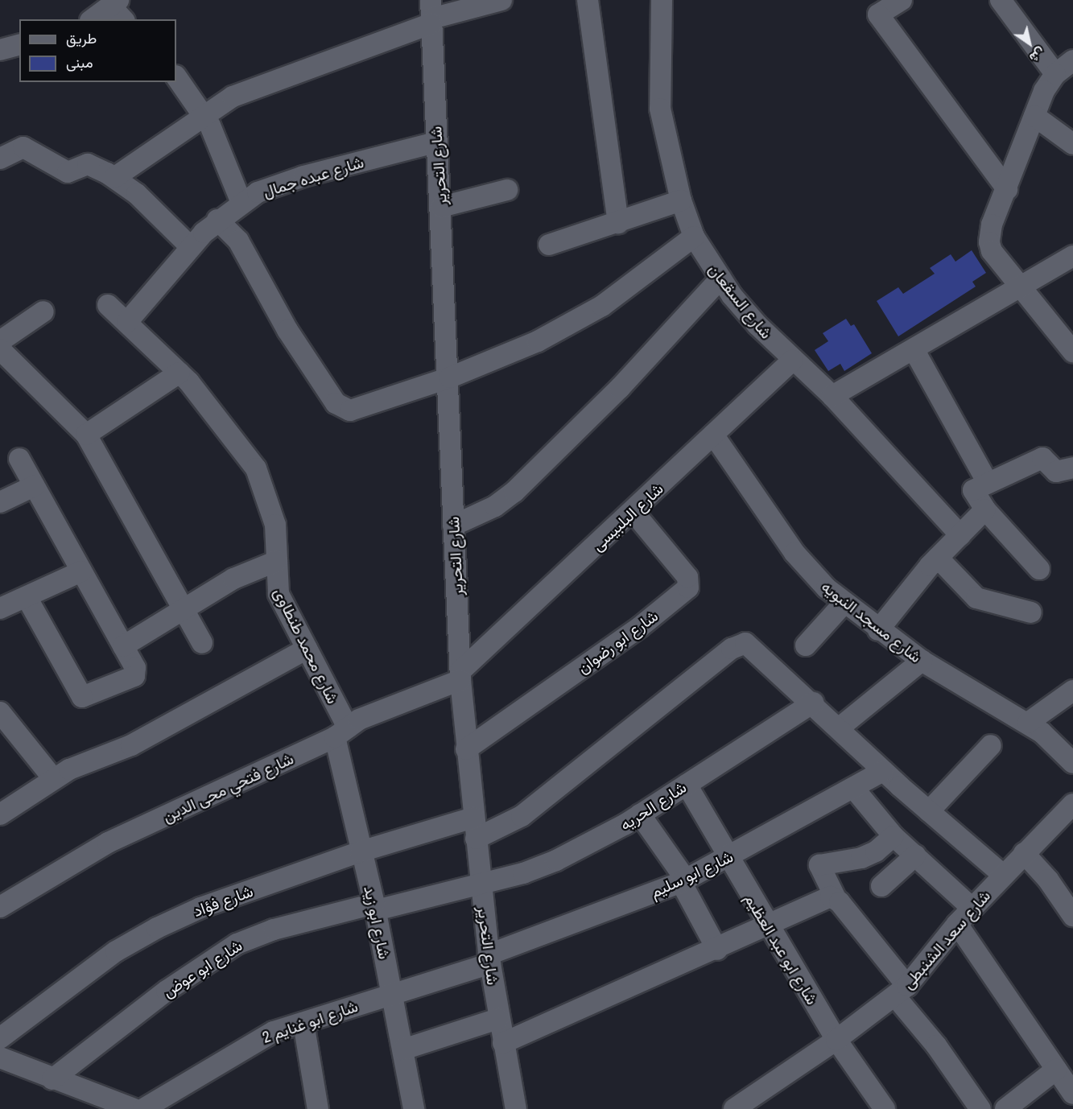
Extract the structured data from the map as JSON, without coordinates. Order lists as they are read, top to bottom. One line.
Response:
{"streets":{"street":["شارع التحرير","شارع عبده جمال","شارع السقعان","شارع البلبيسى","شارع مسجد النبويه","شارع ابو رضوان","شارع محمد طنطاوى","شارع فتحي محى الدين","شارع الحريه","شارع ابو سليم","شارع فؤاد","شارع ابو زيد","شارع سعد الشنبطى","شارع ابو عبد العظيم","شارع ابو عوض","شارع ابو غنايم 2"]},"crossings":[["شارع التحرير","شارع عبده جمال"],["شارع التحرير","شارع البلبيسى"],["شارع التحرير","شارع ابو رضوان"],["شارع التحرير","شارع فتحي محى الدين"],["شارع التحرير","شارع الحريه"],["شارع التحرير","شارع ابو سليم"],["شارع التحرير","شارع فؤاد"],["شارع التحرير","شارع ابو عوض"],["شارع التحرير","شارع ابو غنايم 2"],["شارع عبده جمال","شارع محمد طنطاوى"],["شارع السقعان","شارع البلبيسى"],["شارع البلبيسى","شارع مسجد النبويه"],["شارع البلبيسى","شارع ابو رضوان"],["شارع البلبيسى","شارع فتحي محى الدين"],["شارع محمد طنطاوى","شارع فتحي محى الدين"],["شارع محمد طنطاوى","شارع ابو زيد"],["شارع فتحي محى الدين","شارع ابو زيد"],["شارع الحريه","شارع ابو عبد العظيم"],["شارع الحريه","شارع ابو عوض"],["شارع ابو سليم","شارع ابو عبد العظيم"],["شارع ابو سليم","شارع ابو غنايم 2"],["شارع فؤاد","شارع ابو زيد"],["شارع ابو زيد","شارع ابو عوض"],["شارع ابو زيد","شارع ابو غنايم 2"],["شارع سعد الشنبطى","شارع ابو عبد العظيم"]],"legend":["طريق","مبنى"],"north":"bottom right"}
